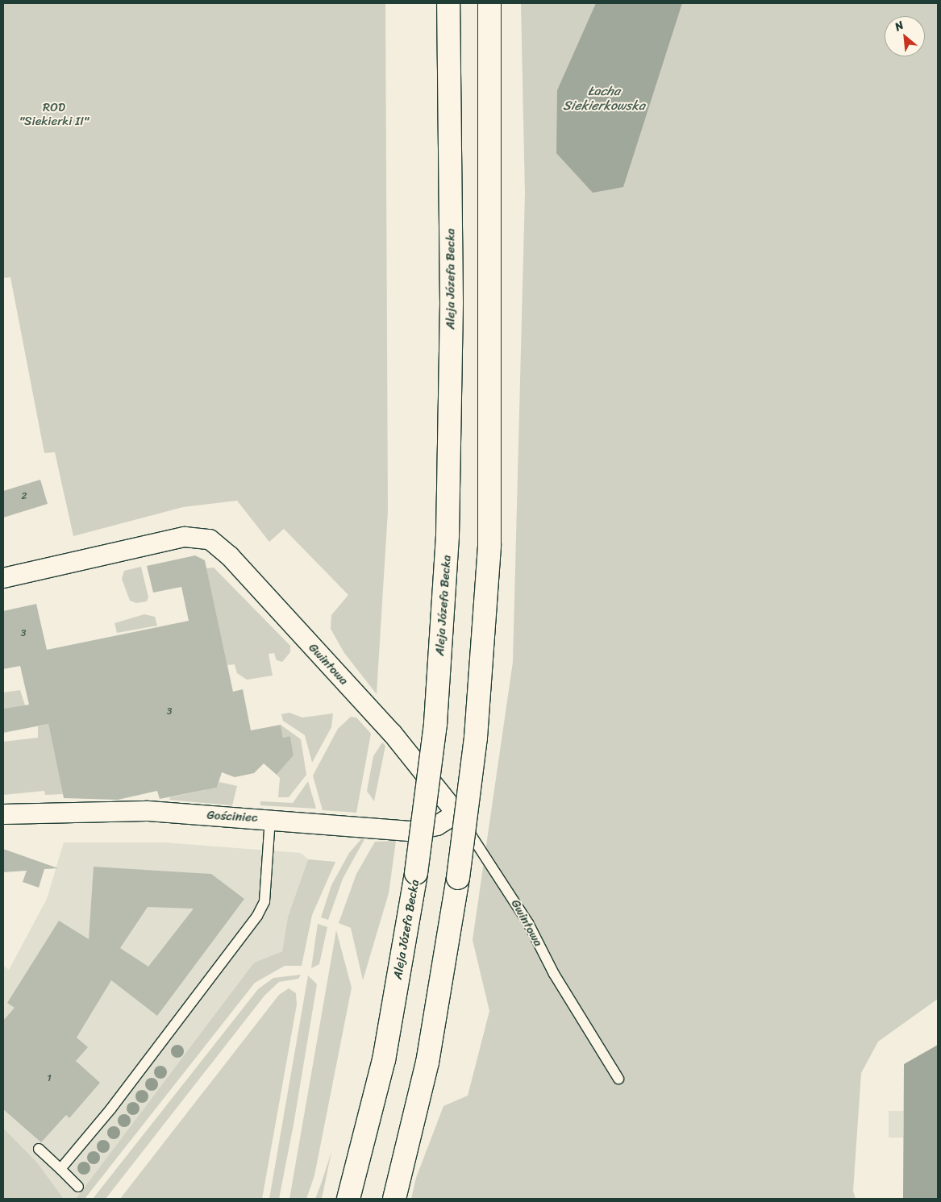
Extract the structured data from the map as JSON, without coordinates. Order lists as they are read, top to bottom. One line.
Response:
{"streets":{"main road":["Aleja Józefa Becka"],"street":["Gwintowa","Gościniec"]},"crossings":[["Gwintowa","Gościniec"]],"water":["Łacha Siekierkowska"],"parks":["ROD \"Siekierki II\""],"house_numbers":["2","3","3","1"],"north":"top left"}
